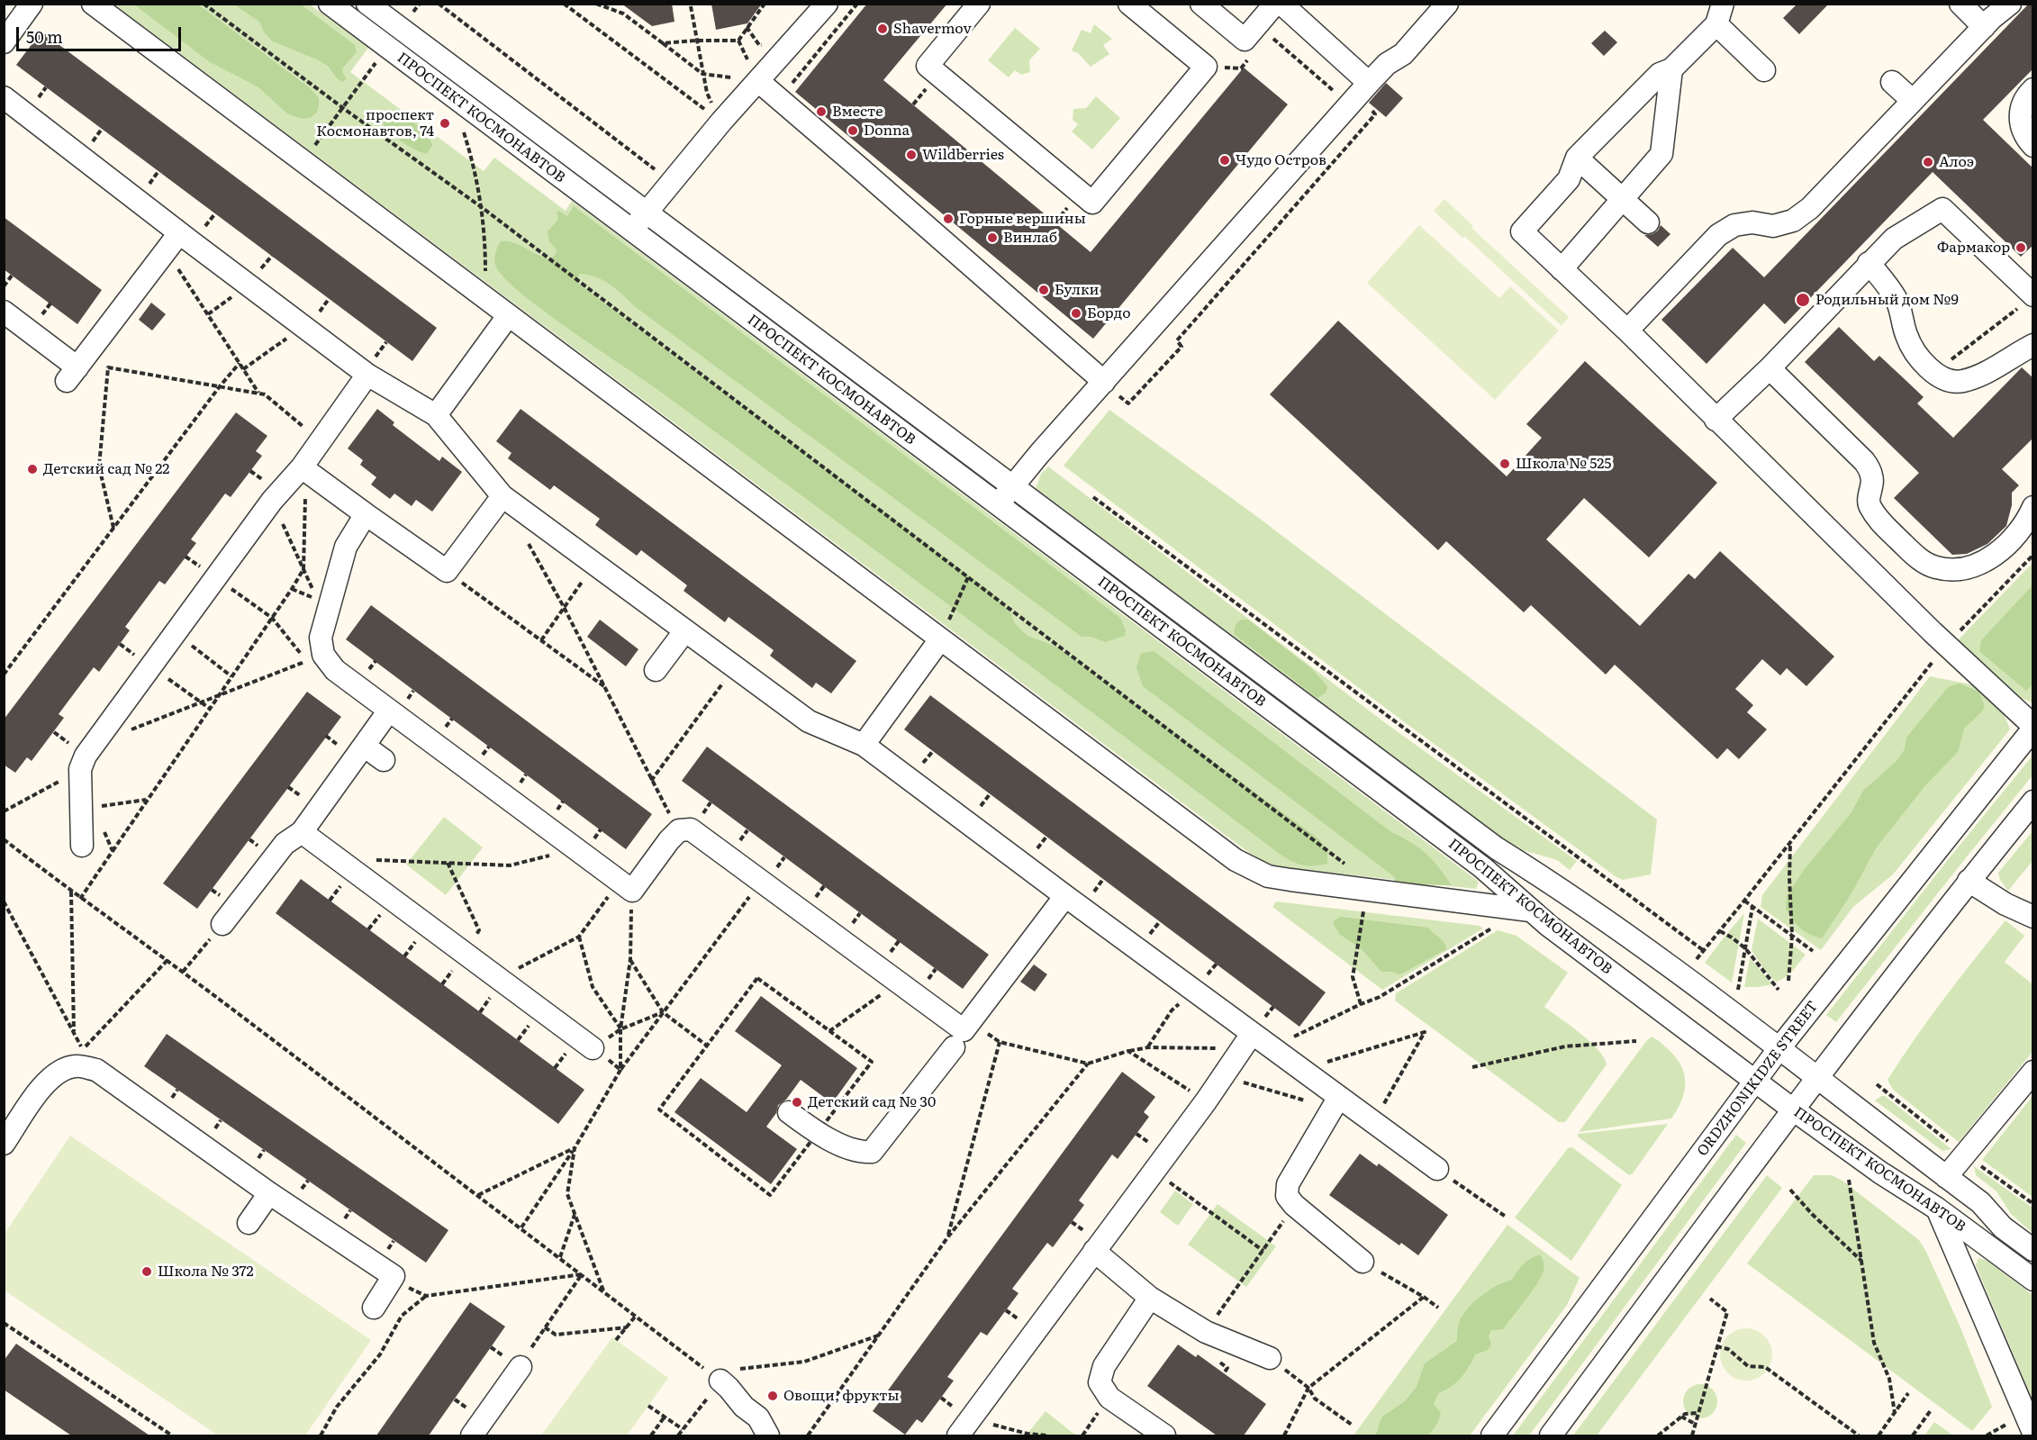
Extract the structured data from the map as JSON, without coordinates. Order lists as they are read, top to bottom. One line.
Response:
{"streets":{"street":["ПРОСПЕКТ КОСМОНАВТОВ","ORDZHONIKIDZE STREET"]},"crossings":[["ПРОСПЕКТ КОСМОНАВТОВ","ORDZHONIKIDZE STREET"]],"places":["Shavermov","Вместе","проспект Космонавтов, 74","Donna","Wildberries","Чудо Остров","Алоэ","Горные вершины","Винлаб","Фармакор","Булки","Родильный дом №9","Бордо","Школа № 525","Детский сад № 22","Детский сад № 30","Школа № 372","Овощи, фрукты"],"scale_bar":"50 m"}
